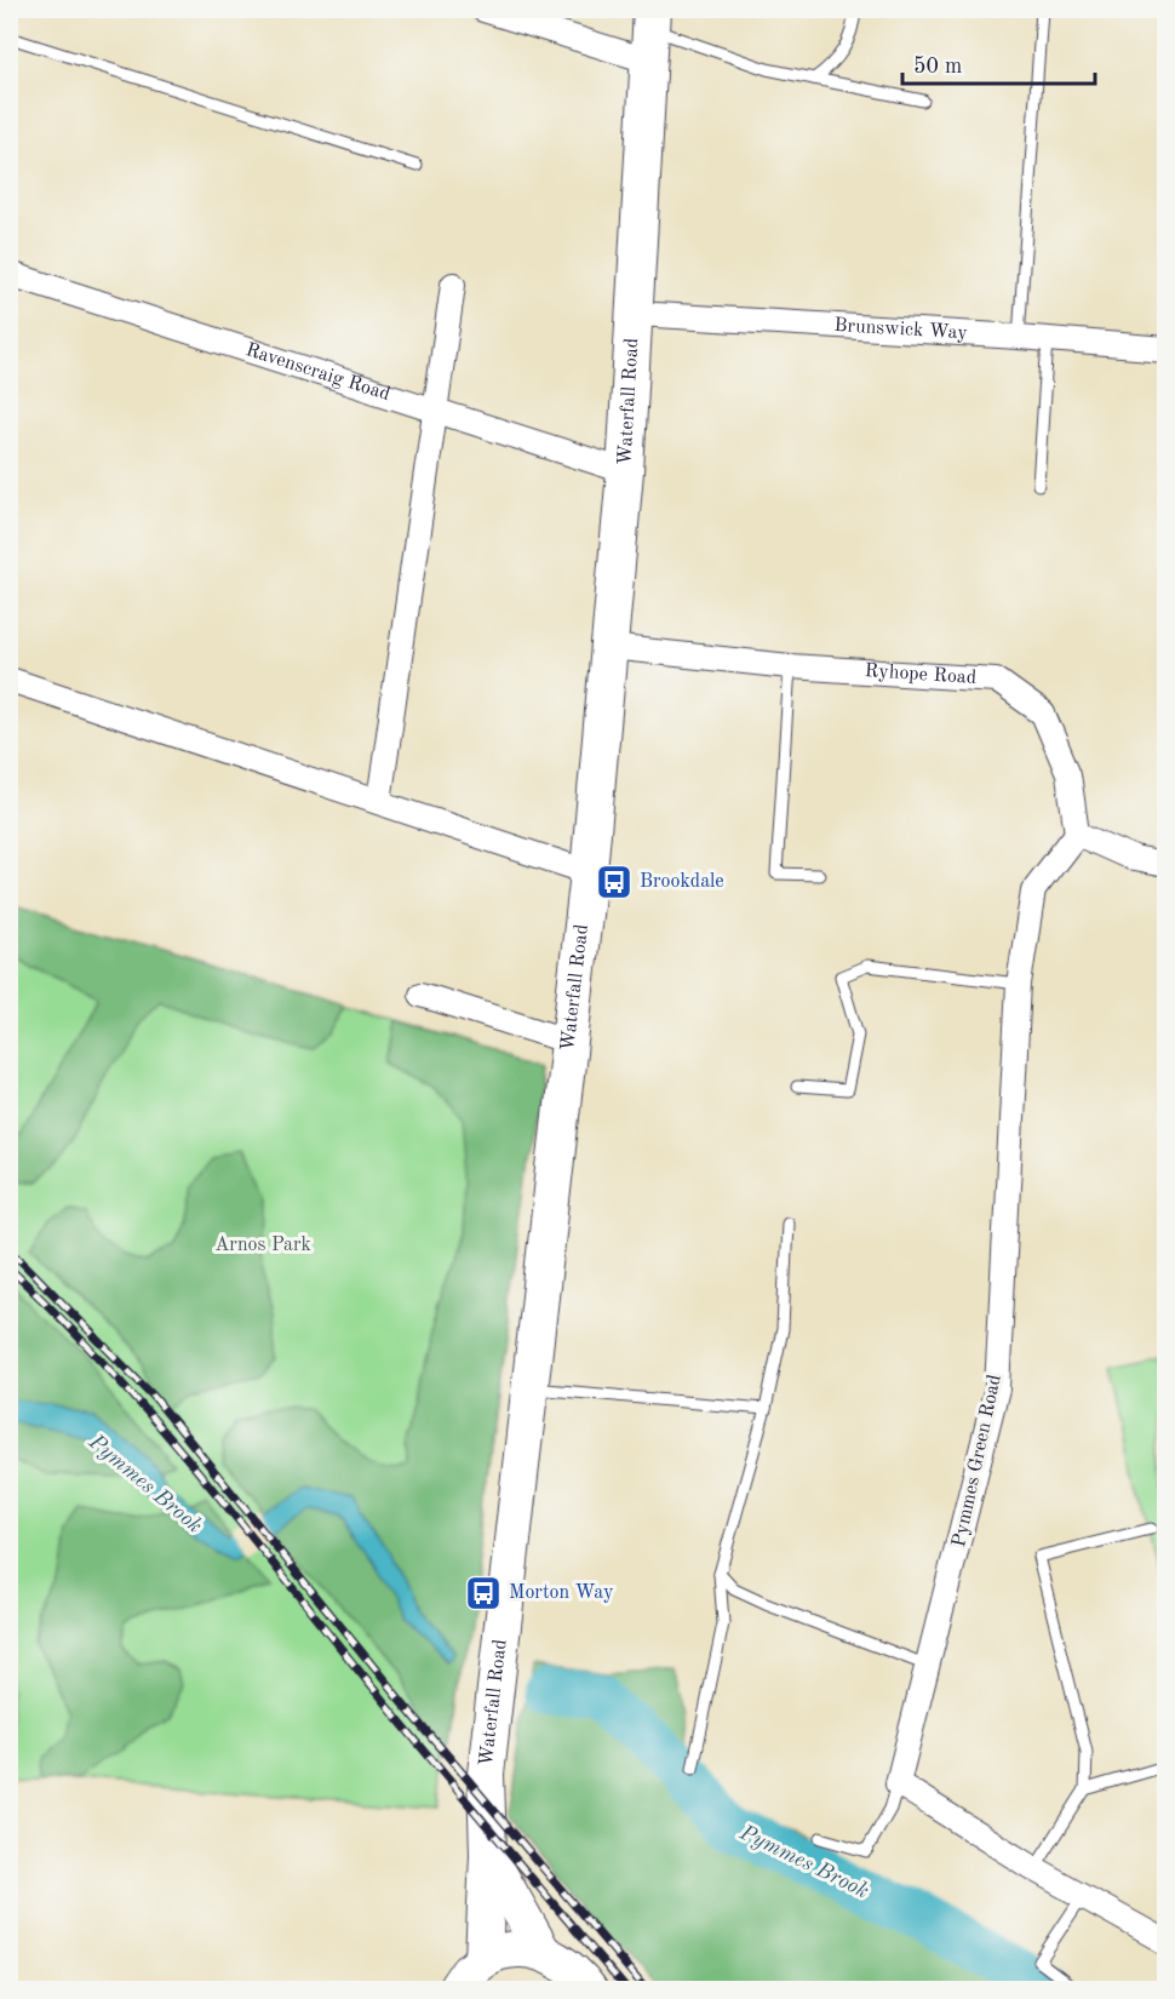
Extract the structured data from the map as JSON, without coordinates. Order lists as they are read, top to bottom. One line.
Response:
{"streets":{"main road":["Waterfall Road"],"street":["Brunswick Way","Ravenscraig Road","Ryhope Road","Pymmes Green Road"]},"crossings":[["Brunswick Way","Waterfall Road"],["Ravenscraig Road","Waterfall Road"],["Waterfall Road","Ryhope Road"],["Ryhope Road","Pymmes Green Road"]],"water":["Pymmes Brook"],"parks":["Arnos Park"],"places":{"bus stop":["Brookdale","Morton Way"]},"scale_bar":"50 m"}
